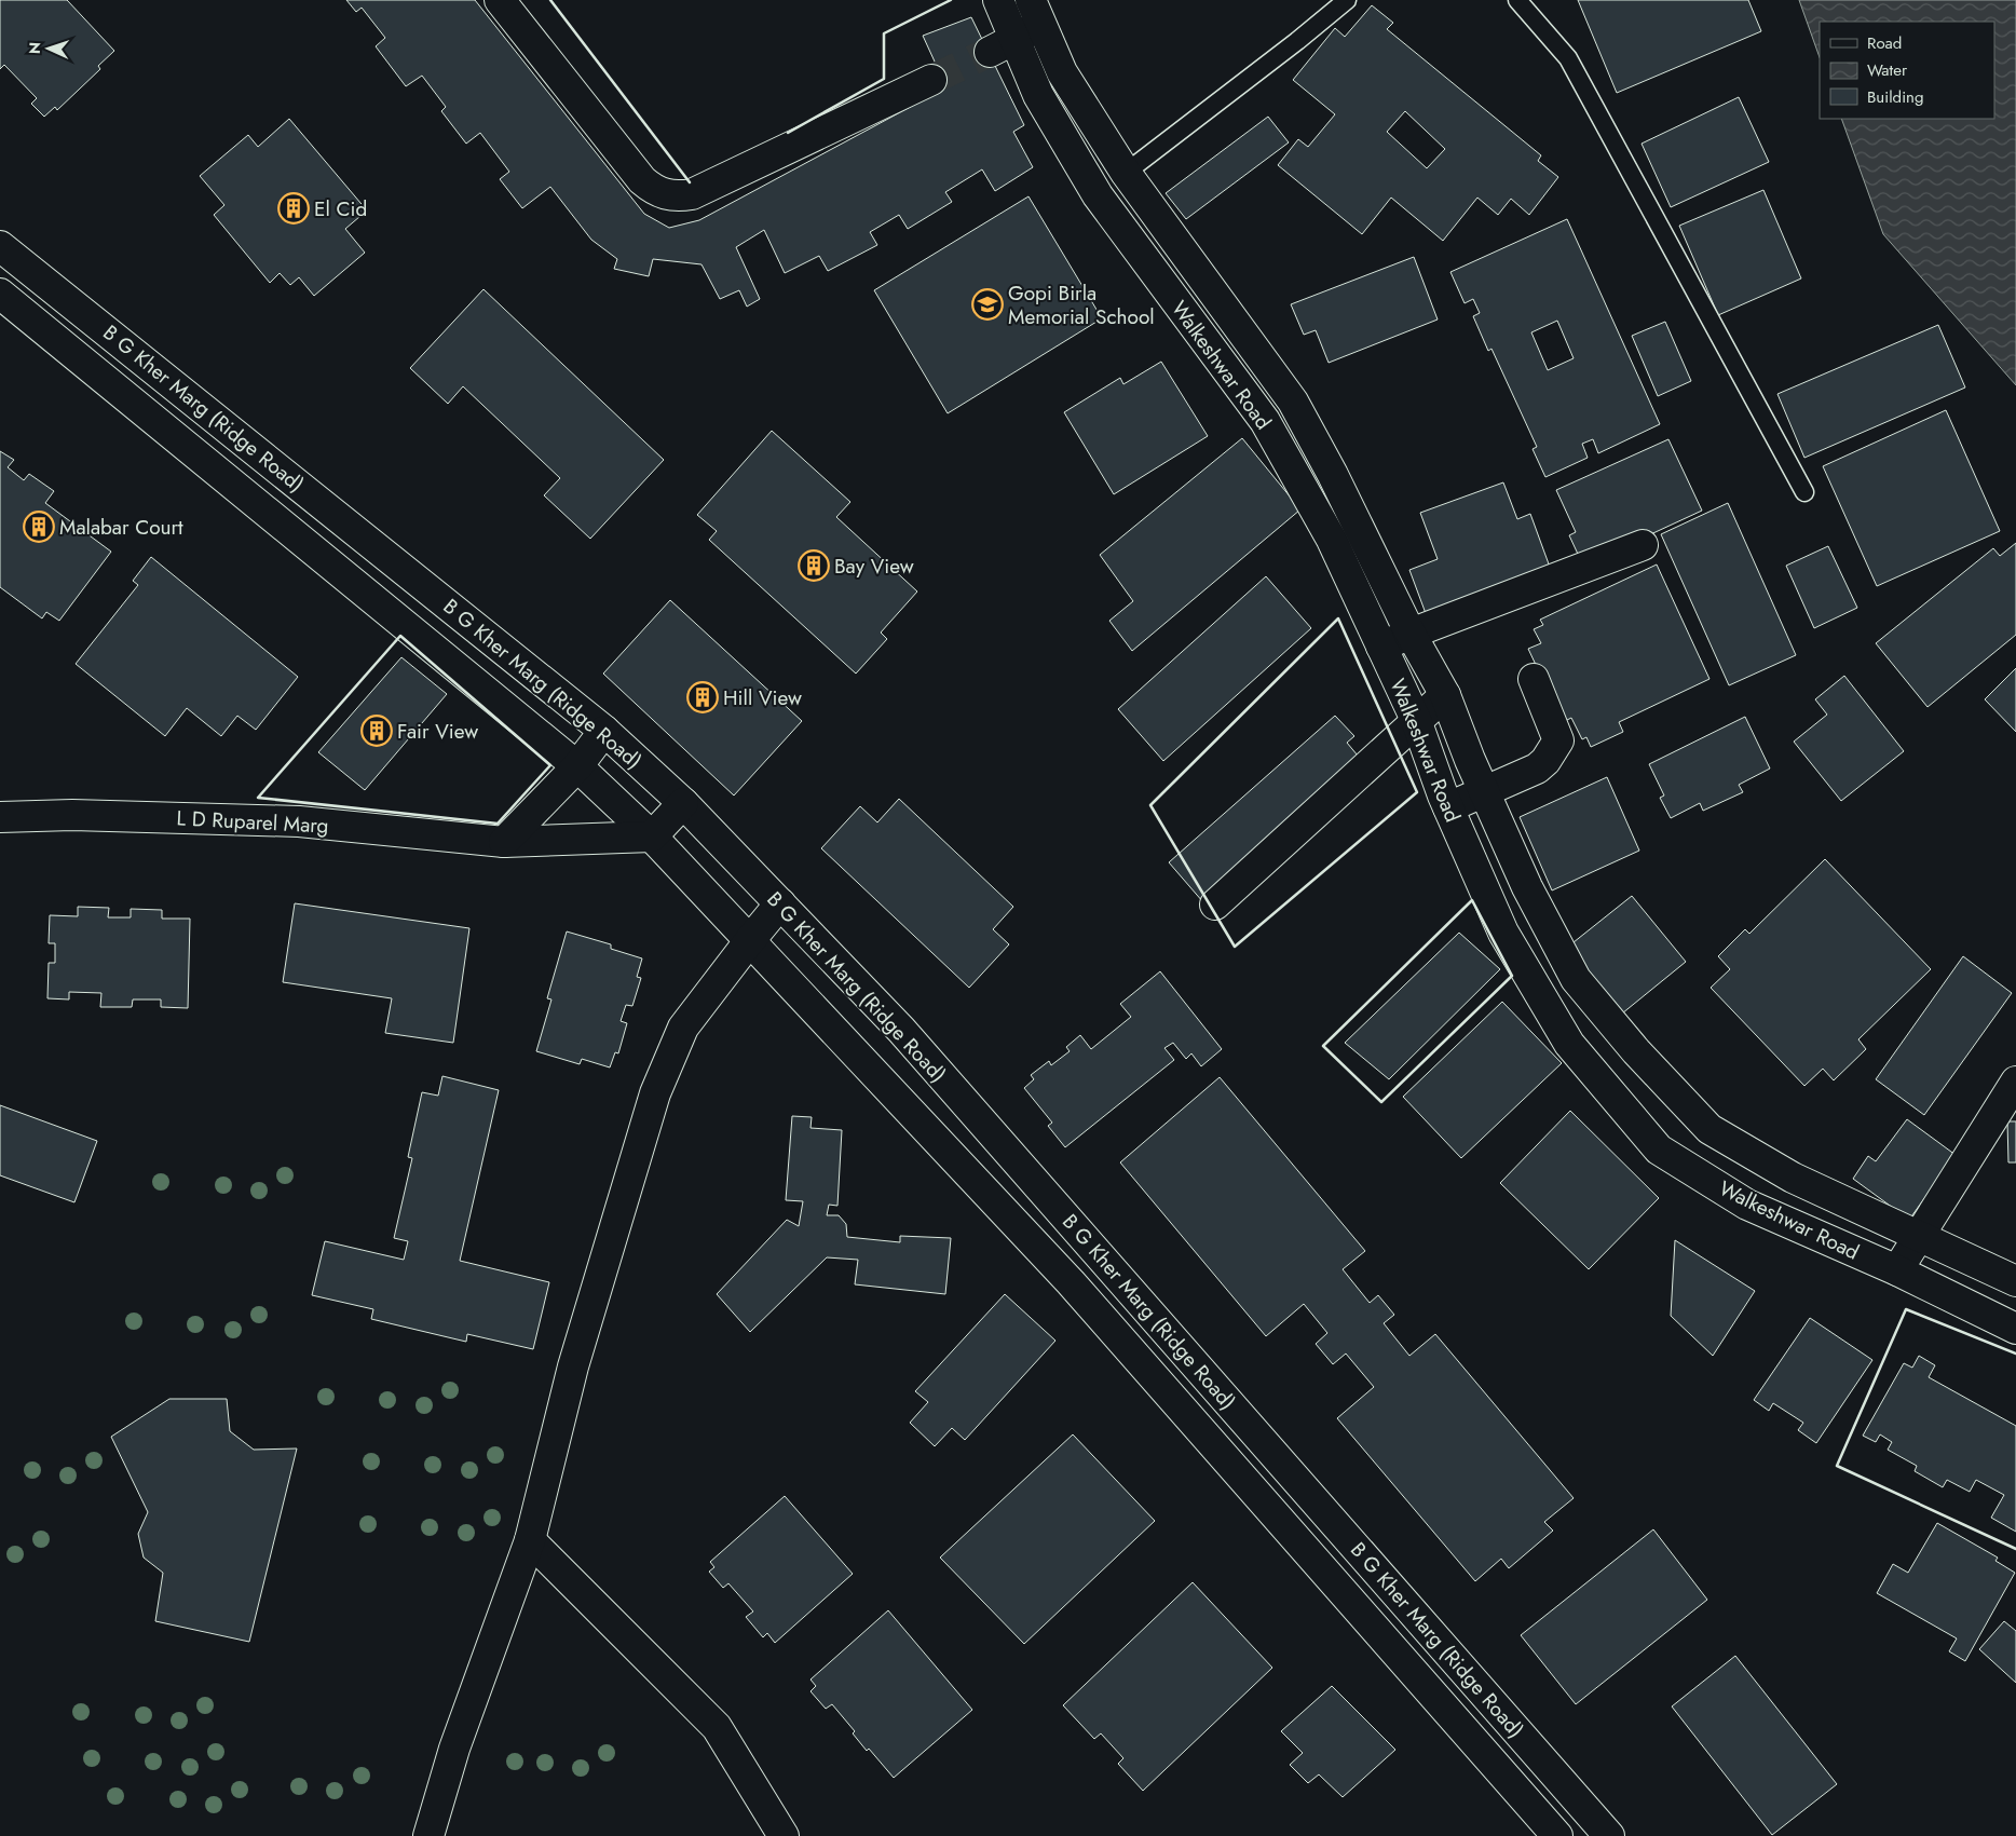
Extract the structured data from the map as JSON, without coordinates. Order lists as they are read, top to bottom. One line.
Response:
{"streets":{"street":["Walkeshwar Road","B G Kher Marg (Ridge Road)","L D Ruparel Marg"]},"crossings":[["B G Kher Marg (Ridge Road)","L D Ruparel Marg"]],"places":{"building":["El Cid","Malabar Court","Bay View","Hill View","Fair View"],"school or university":["Gopi Birla Memorial School"]},"legend":["Road","Water","Building"],"north":"left"}
